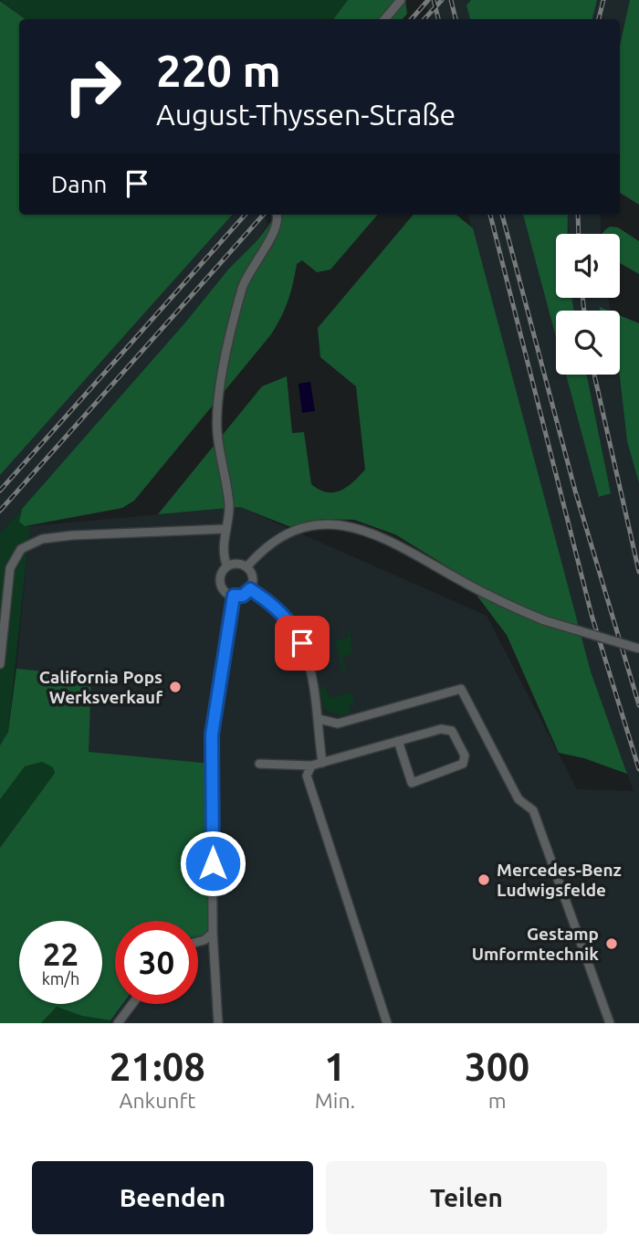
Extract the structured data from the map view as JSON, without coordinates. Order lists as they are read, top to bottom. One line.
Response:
{"places":["California Pops Werksverkauf","Mercedes-Benz Ludwigsfelde","Gestamp Umformtechnik"],"page":{"turn":["220 m","August-Thyssen-Straße"],"then":"Dann","speed":"22 km/h","limit":"30","eta":["21:08","Ankunft","1","Min.","300","m"],"buttons":["Beenden","Teilen"]}}
